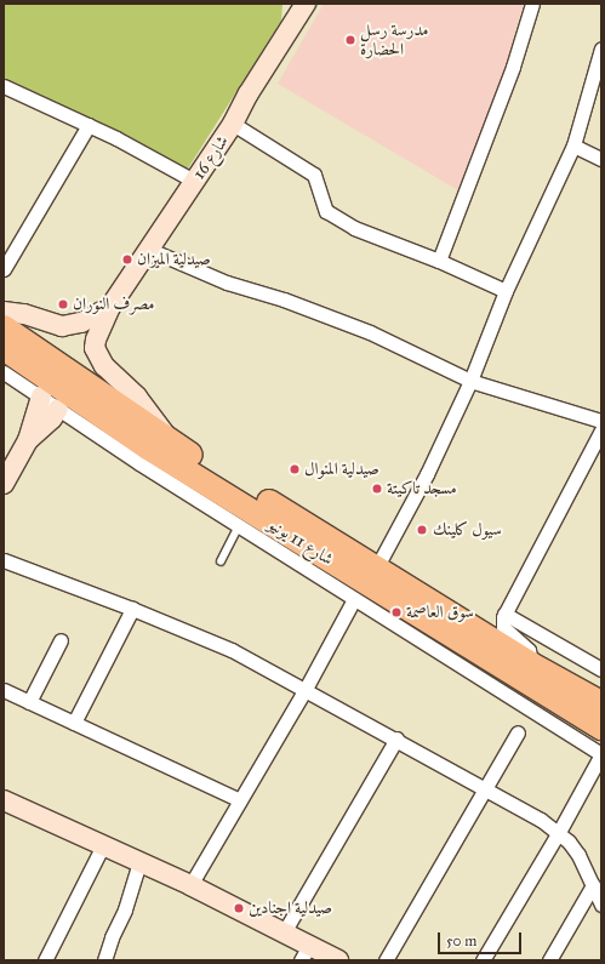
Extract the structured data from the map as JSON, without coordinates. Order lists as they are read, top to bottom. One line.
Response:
{"streets":{"highway":["شارع 11 يونيو"],"street":["شارع 16"]},"crossings":[["شارع 16","شارع 11 يونيو"]],"places":["مدرسة رسل الحضارة","صيدلية الميزان","مصرف النوران","صيدلية المنوال","مسجد تاكيتة","سيول كلينك","سوق العاصمة","صيدلية اجنادين"],"scale_bar":"50 m"}
